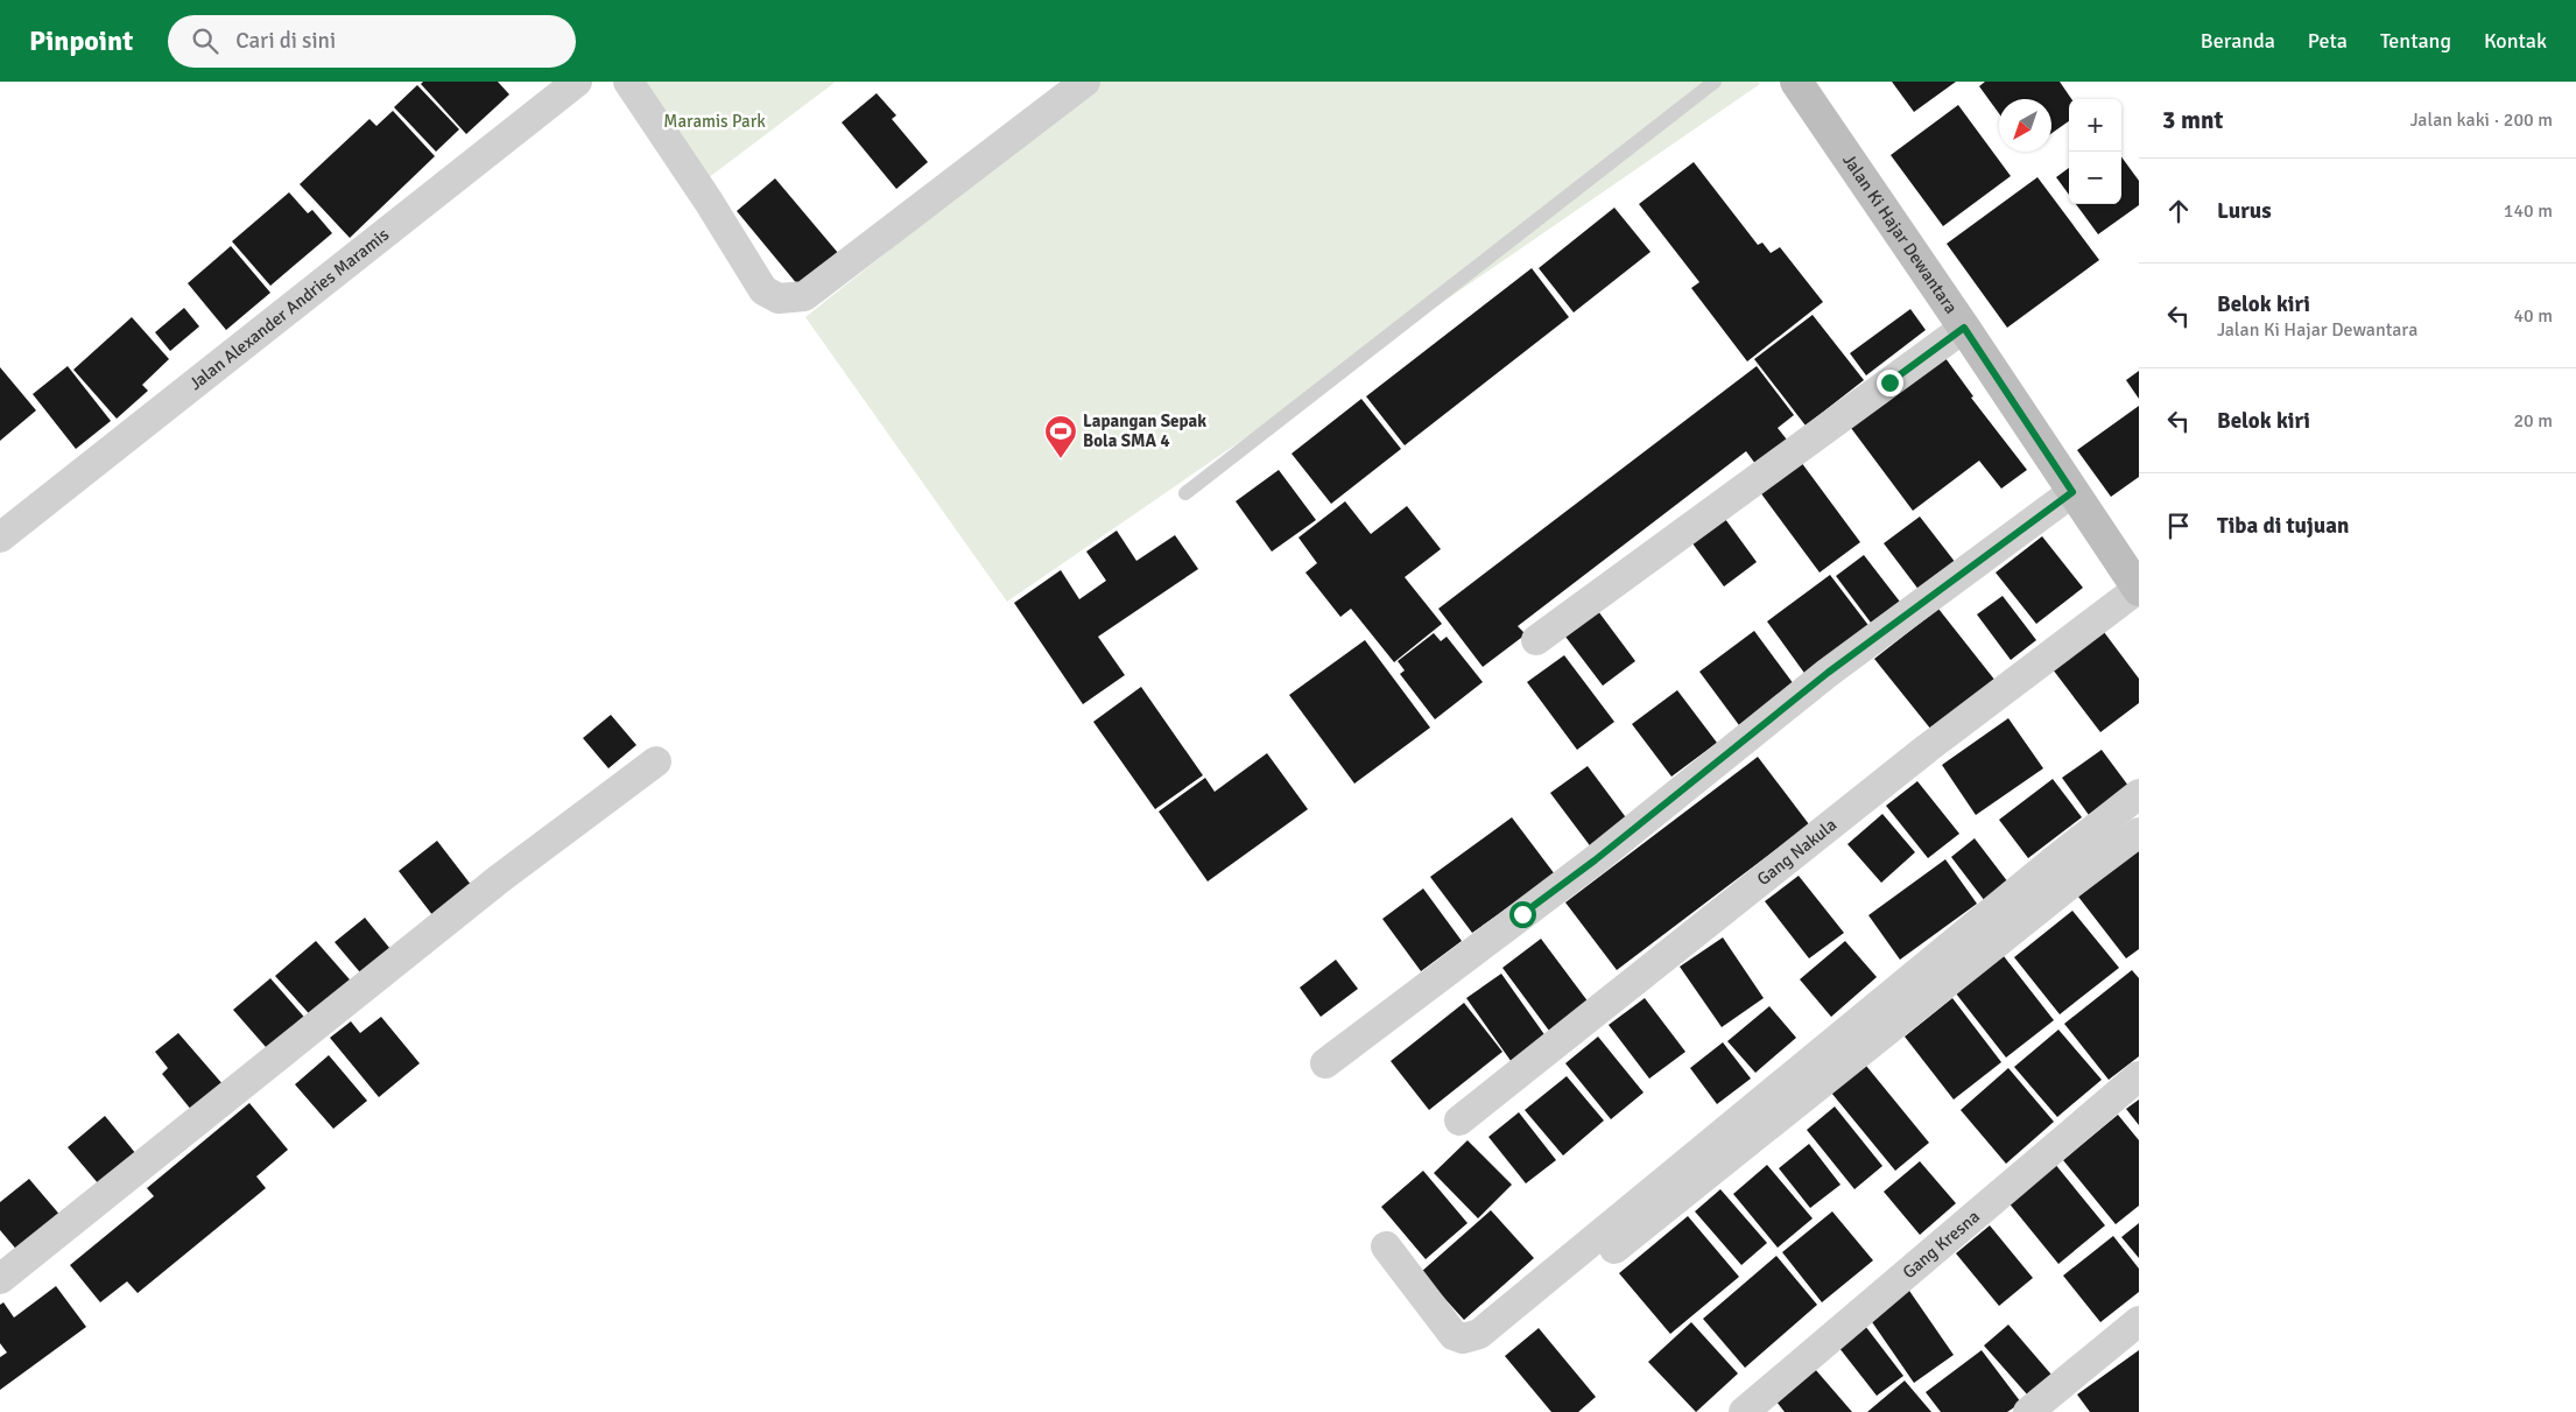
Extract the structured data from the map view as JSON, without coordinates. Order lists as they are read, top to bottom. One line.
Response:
{"streets":{"main road":["Jalan Ki Hajar Dewantara"],"street":["Jalan Alexander Andries Maramis","Gang Nakula","Gang Kresna"]},"crossings":[["Jalan Ki Hajar Dewantara","Gang Nakula"]],"parks":["Maramis Park"],"places":{"sports":["Lapangan Sepak Bola SMA 4"]},"north":"bottom left","page":{"header":"Pinpoint","search":"Cari di sini","nav":["Beranda","Peta","Tentang","Kontak"],"heading":["3 mnt","Jalan kaki · 200 m"],"map_buttons":["+","−"],"list":[["Lurus","140 m"],["Belok kiri","Jalan Ki Hajar Dewantara","40 m"],["Belok kiri","20 m"],"Tiba di tujuan"]}}
